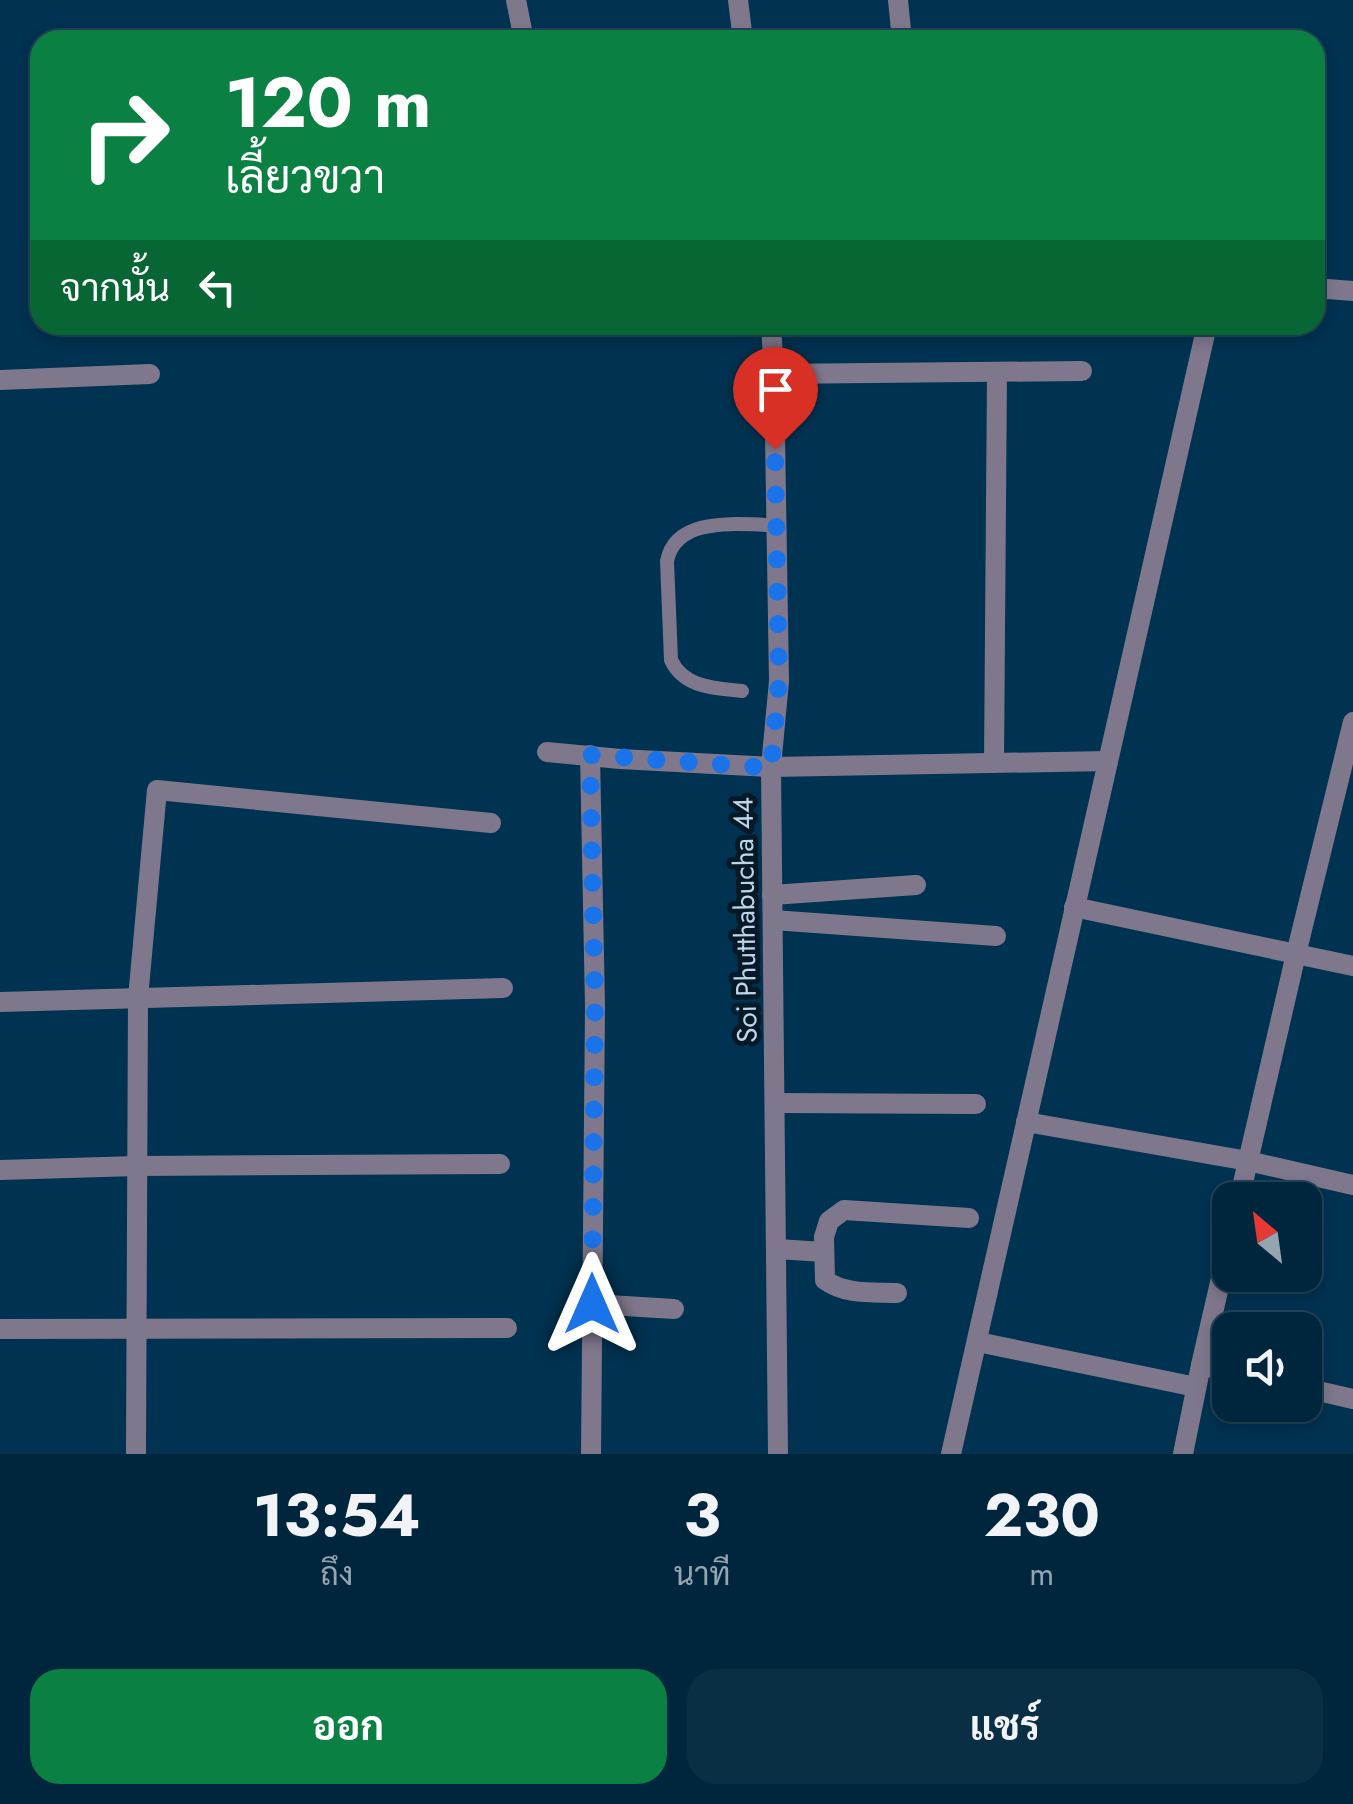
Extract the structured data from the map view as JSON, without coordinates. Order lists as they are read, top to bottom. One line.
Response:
{"streets":{"street":["Soi Phutthabucha 44"]},"north":"top left","page":{"turn":["120 m","เลี้ยวขวา"],"then":"จากนั้น","eta":["13:54","ถึง","3","นาที","230","m"],"buttons":["ออก","แชร์"]}}
